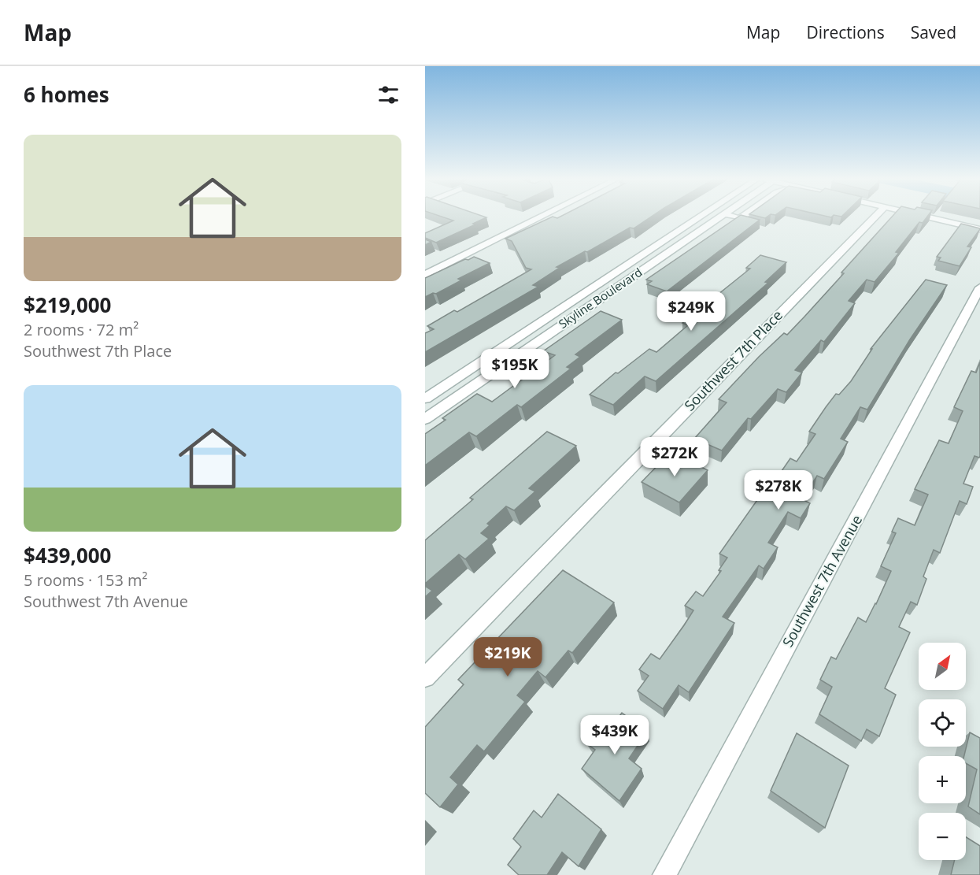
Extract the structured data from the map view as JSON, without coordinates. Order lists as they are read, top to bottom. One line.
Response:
{"streets":{"street":["Skyline Boulevard","Southwest 7th Place","Southwest 7th Avenue"]},"north":"top right","page":{"header":"Map","nav":["Map","Directions","Saved"],"heading":"6 homes","list":[{"name":"$219,000","note":"2 rooms · 72 m² · Southwest 7th Place"},{"name":"$439,000","note":"5 rooms · 153 m² · Southwest 7th Avenue"}],"price":["$249K","$195K","$272K","$278K","$219K","$439K"],"map_buttons":["+","−"]}}
